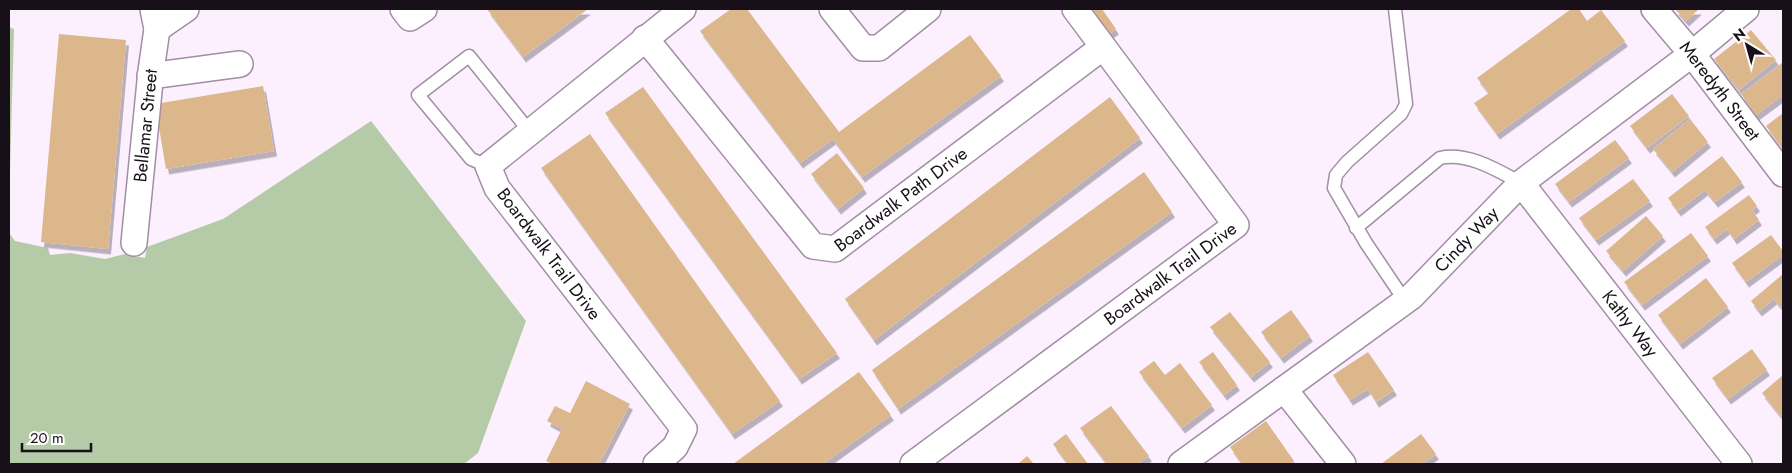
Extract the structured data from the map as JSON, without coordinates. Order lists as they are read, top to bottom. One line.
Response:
{"streets":{"street":["Meredyth Street","Bellamar Street","Boardwalk Path Drive","Cindy Way","Boardwalk Trail Drive","Kathy Way"]},"crossings":[["Meredyth Street","Cindy Way"],["Boardwalk Path Drive","Boardwalk Trail Drive"],["Cindy Way","Kathy Way"]],"scale_bar":"20 m","north":"top left"}
